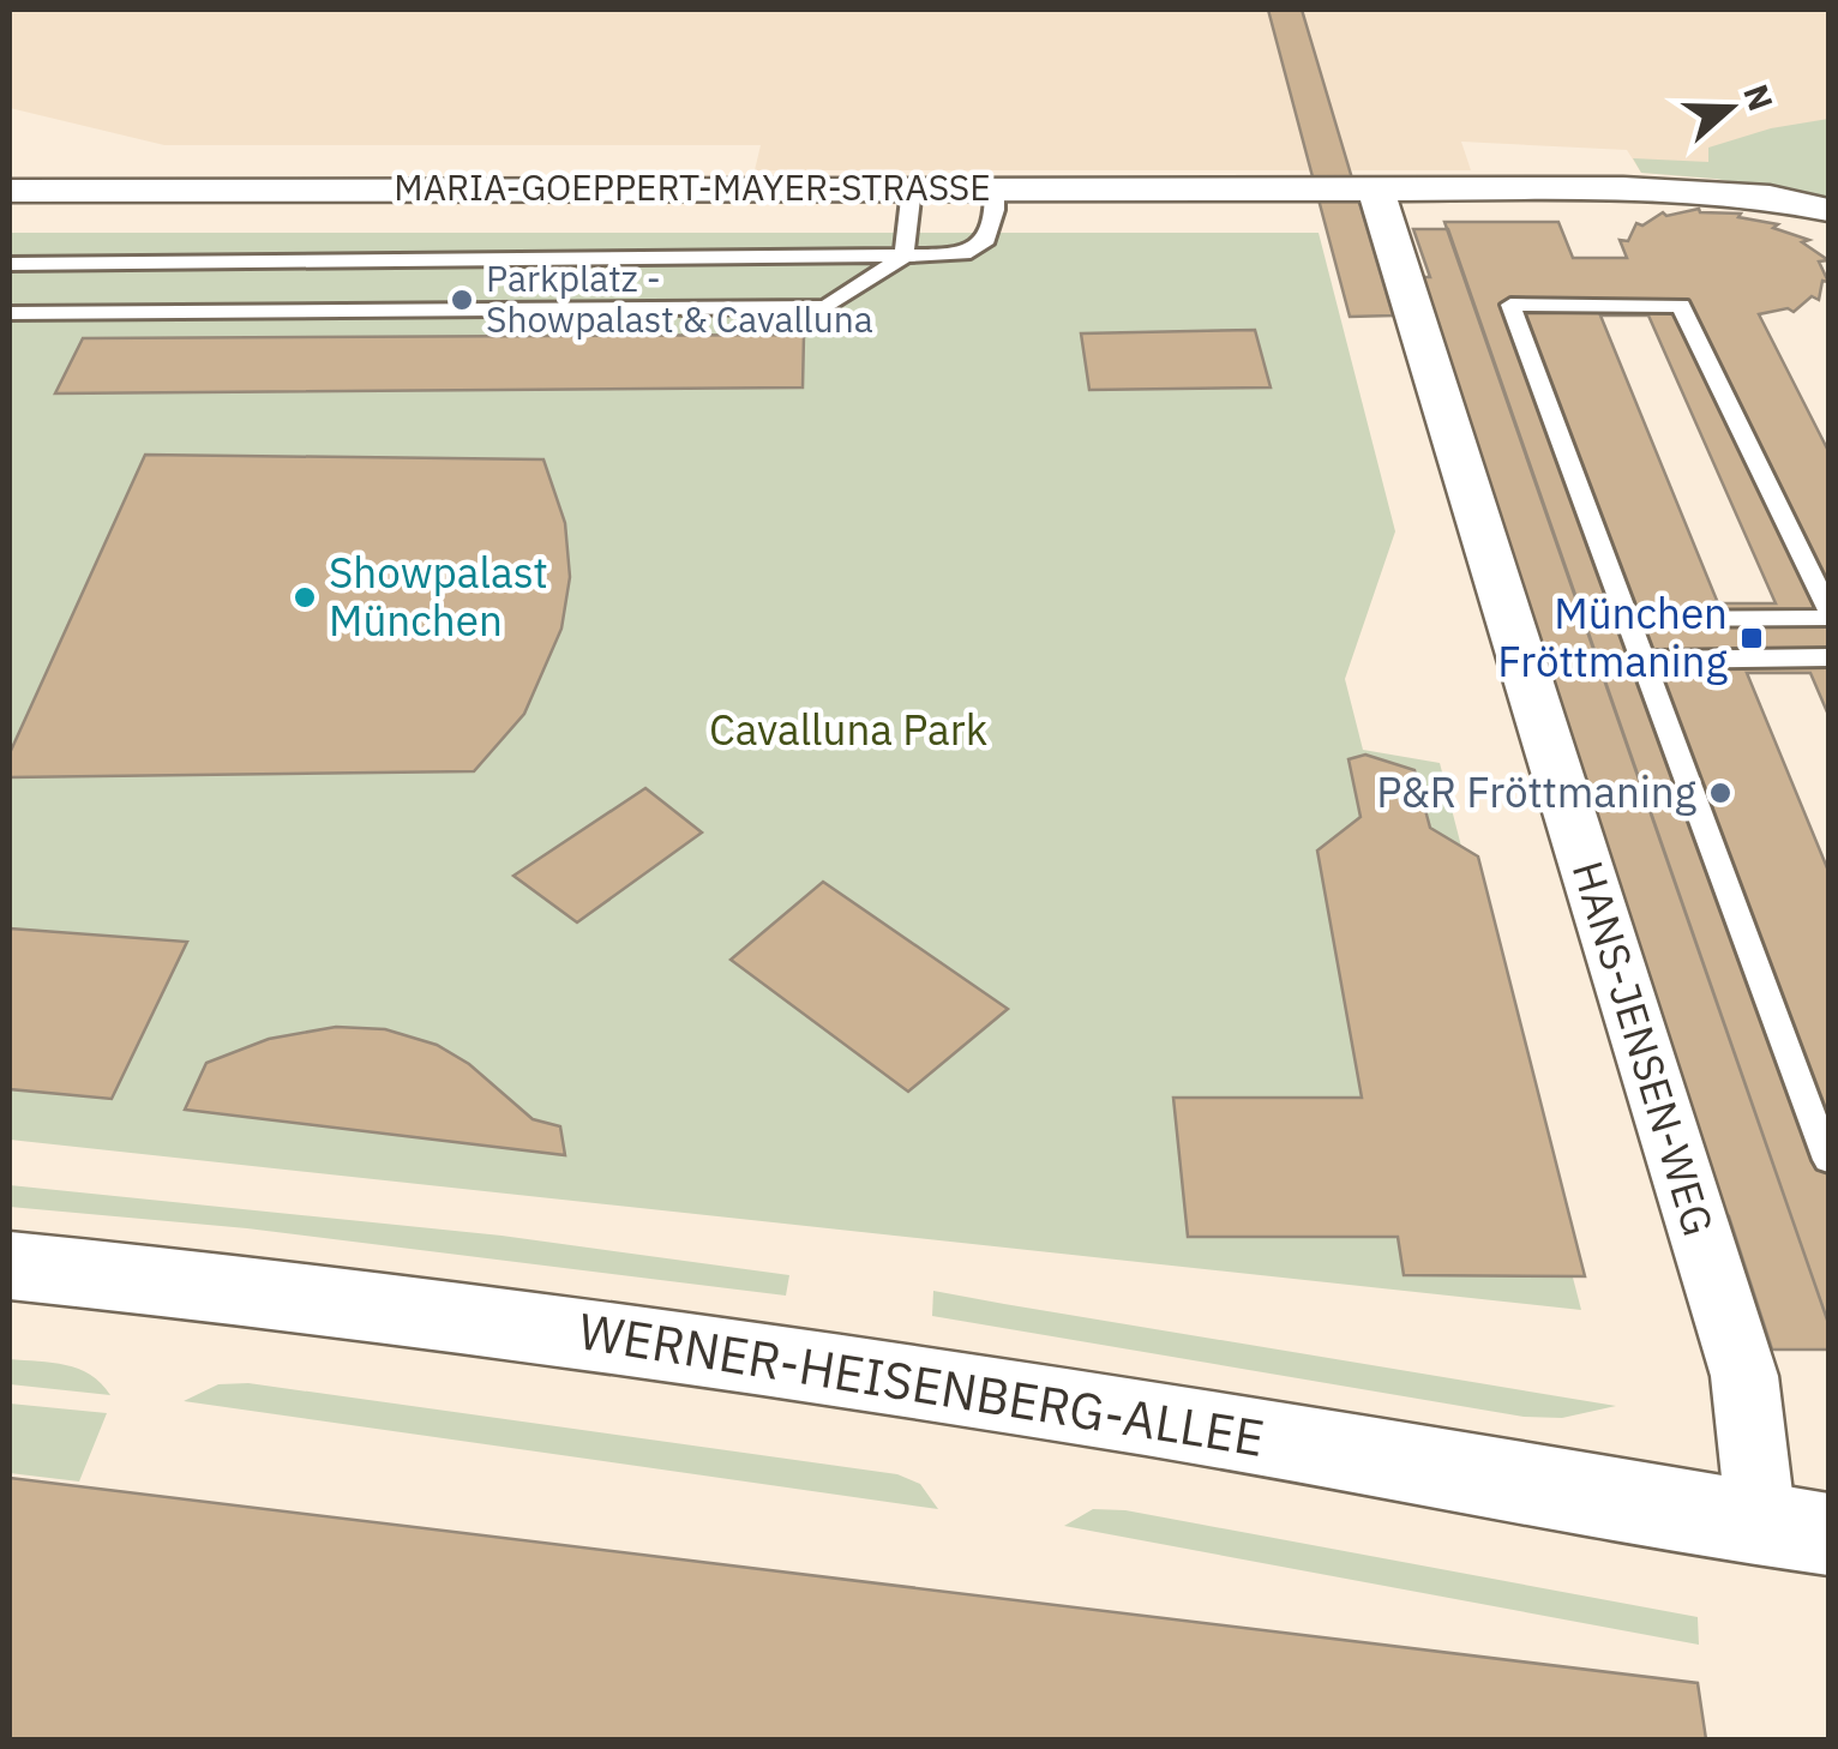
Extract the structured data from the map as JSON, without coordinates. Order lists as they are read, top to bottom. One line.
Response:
{"streets":{"street":["MARIA-GOEPPERT-MAYER-STRASSE","HANS-JENSEN-WEG","WERNER-HEISENBERG-ALLEE"]},"crossings":[["MARIA-GOEPPERT-MAYER-STRASSE","HANS-JENSEN-WEG"],["HANS-JENSEN-WEG","WERNER-HEISENBERG-ALLEE"]],"parks":["Cavalluna Park"],"places":{"other":["Parkplatz - Showpalast & Cavalluna","Showpalast München","P&R Fröttmaning"],"transit":["München Fröttmaning"]},"north":"right"}
